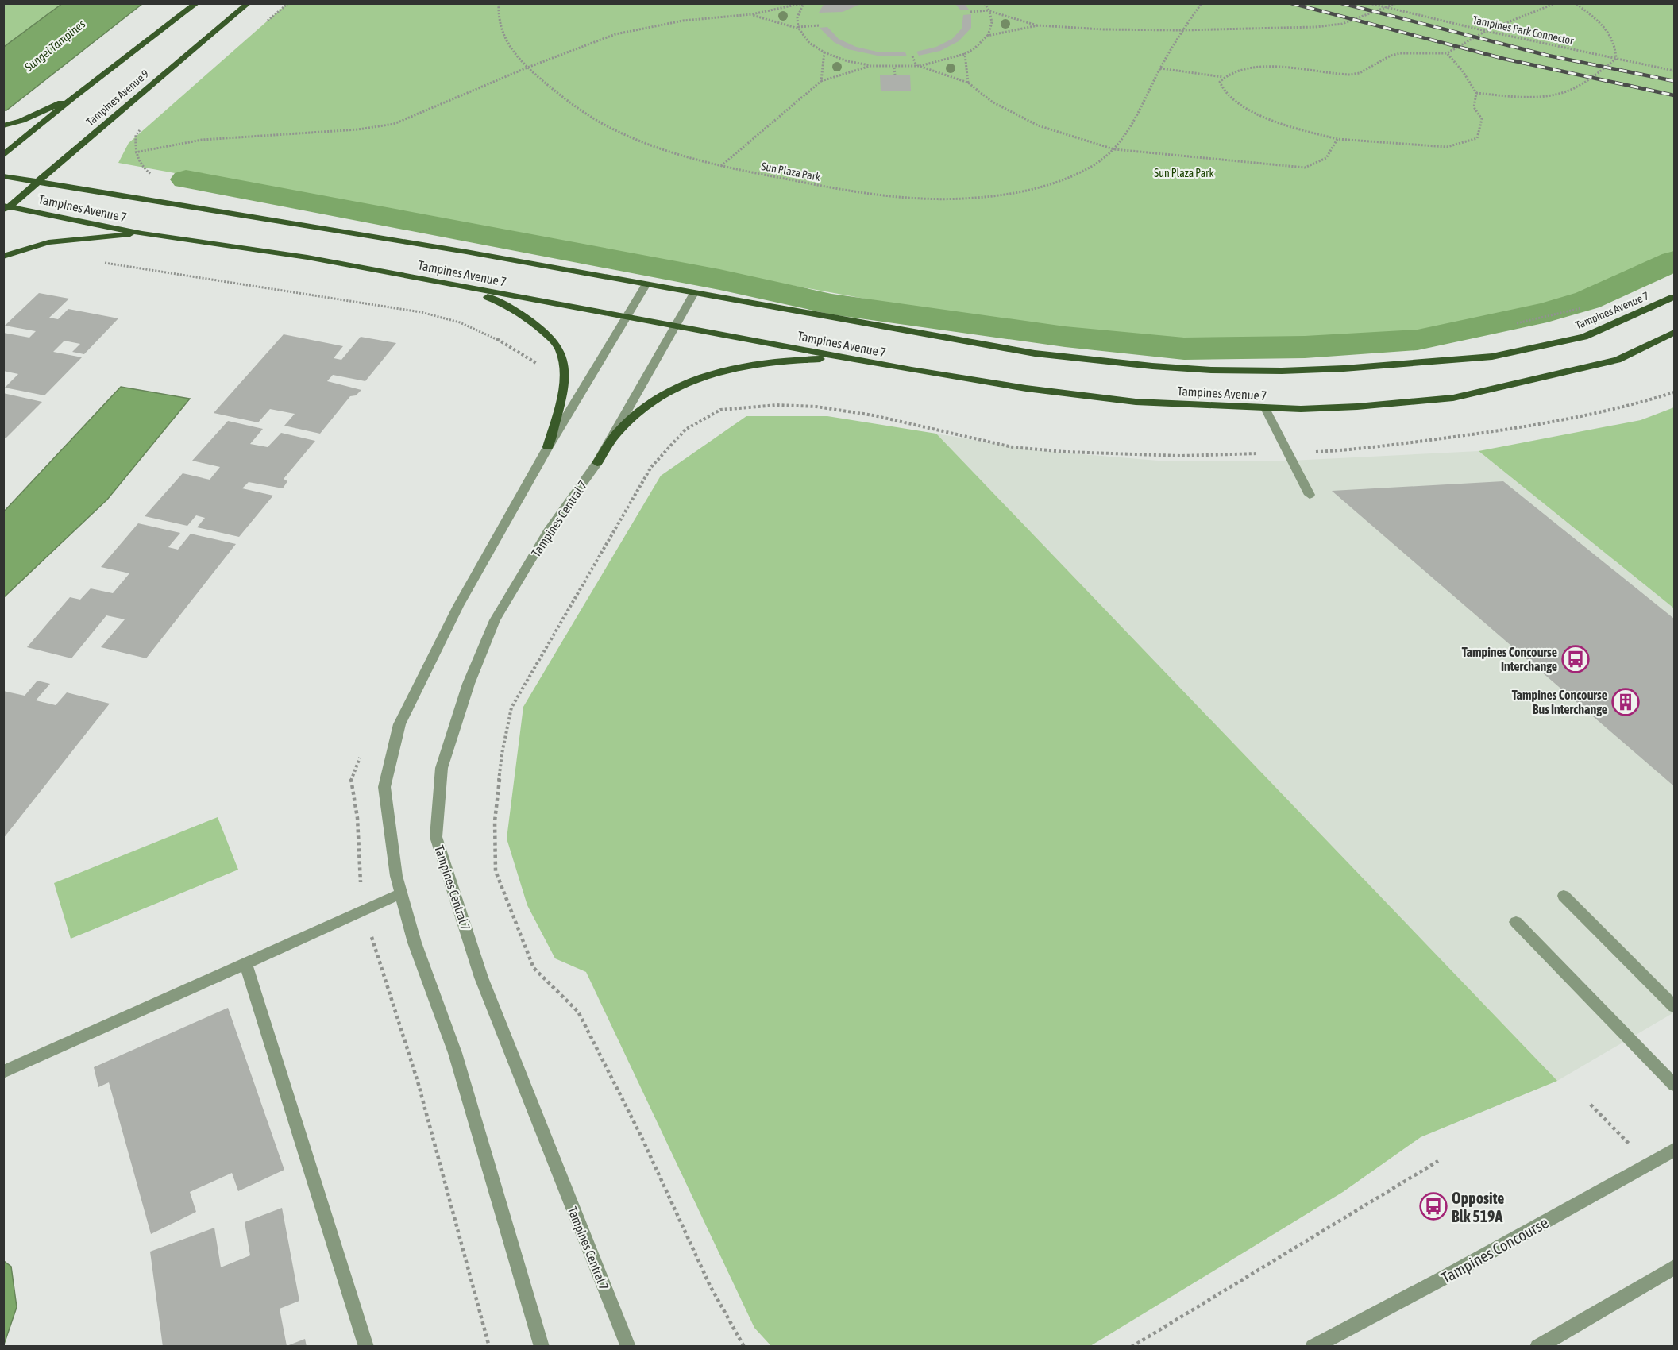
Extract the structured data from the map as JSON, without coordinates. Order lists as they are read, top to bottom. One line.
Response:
{"streets":{"main road":["Tampines Avenue 9","Tampines Avenue 7"],"street":["Tampines Central 7","Tampines Concourse"],"path":["Tampines Park Connector","Sun Plaza Park"]},"crossings":[["Tampines Avenue 9","Tampines Avenue 7"],["Tampines Avenue 7","Tampines Central 7"]],"water":["Sungei Tampines"],"parks":["Sun Plaza Park"],"places":{"bus stop":["Tampines Concourse Interchange","Opposite Blk 519A"],"building":["Tampines Concourse Bus Interchange"]}}
